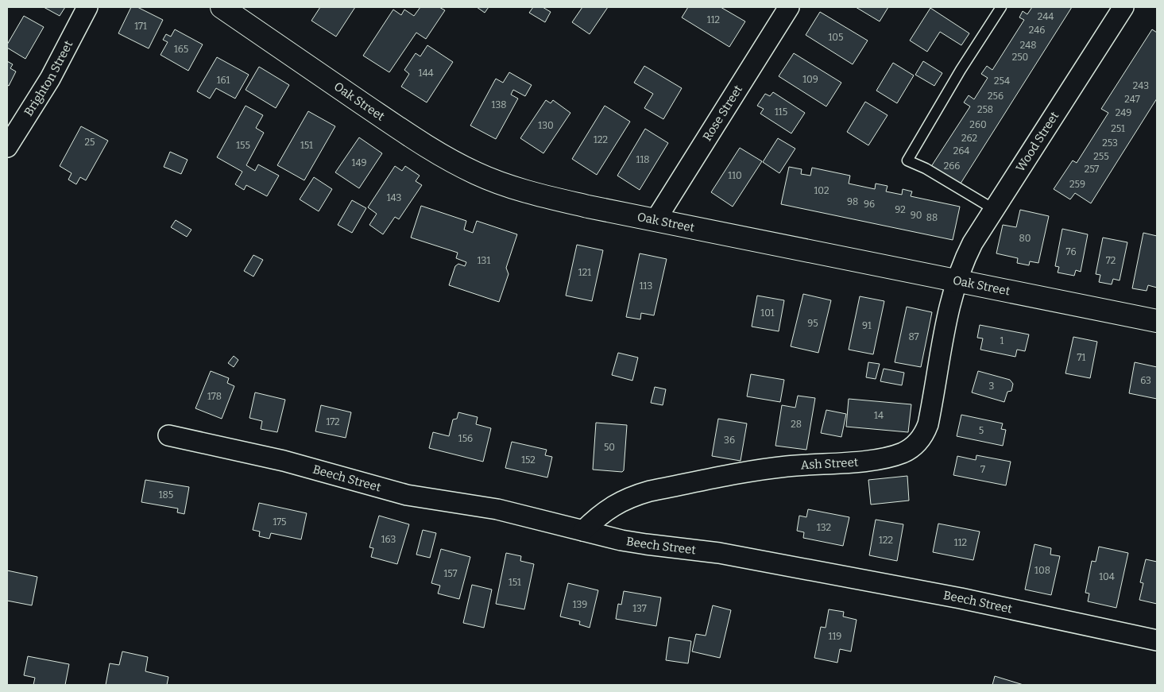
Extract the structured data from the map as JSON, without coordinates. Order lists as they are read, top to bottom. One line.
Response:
{"streets":{"street":["Brighton Street","Oak Street","Rose Street","Wood Street","Ash Street","Beech Street"]},"crossings":[["Oak Street","Rose Street"],["Oak Street","Wood Street"],["Oak Street","Ash Street"],["Wood Street","Ash Street"],["Ash Street","Beech Street"]],"house_numbers":["244","112","171","246","105","248","165","250","144","109","161","254","243","256","247","138","258","115","249","260","130","251","262","122","25","253","155","151","264","255","118","149","266","257","110","259","102","143","98","96","92","90","88","80","76","131","72","121","113","101","95","91","87","1","71","63","3","178","14","172","28","5","156","36","50","152","7","185","175","132","163","122","112","108","157","104","151","139","137","119"]}
